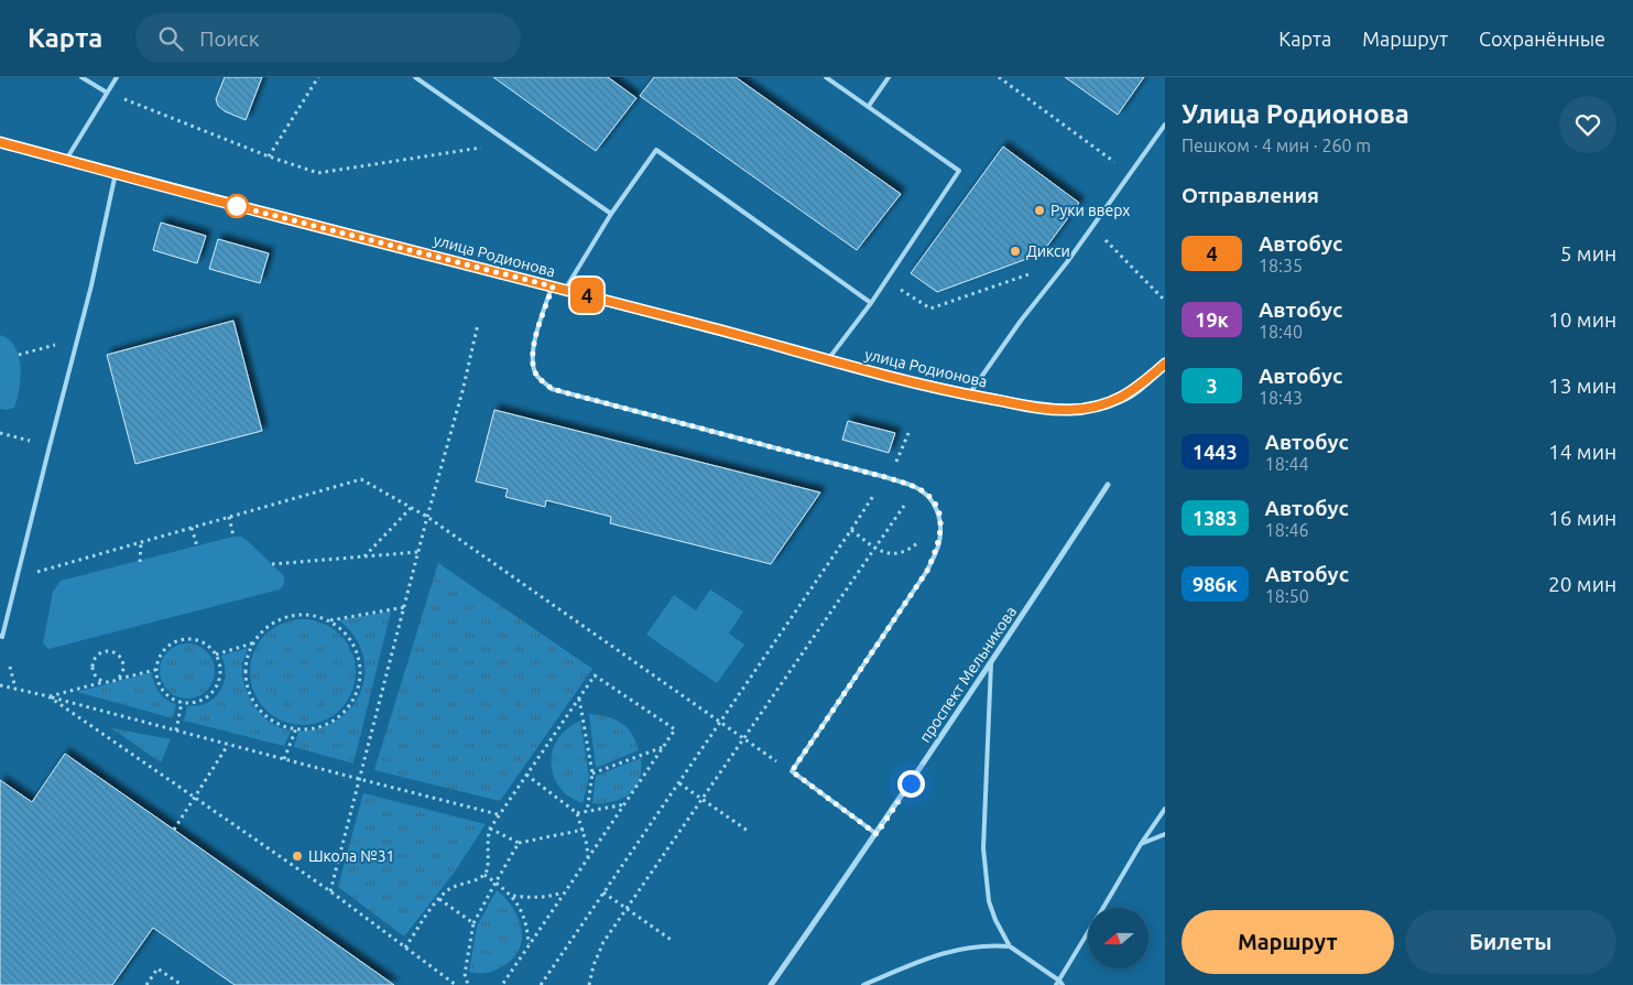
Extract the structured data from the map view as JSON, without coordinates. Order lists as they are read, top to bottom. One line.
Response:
{"streets":{"street":["улица Родионова","проспект Мельникова"]},"places":["Руки вверх","Дикси","Школа №31"],"lines":["bus line 4"],"north":"left","page":{"header":"Карта","search":"Поиск","nav":["Карта","Маршрут","Сохранённые"],"on_map":"4","heading":[["Улица Родионова","Пешком · 4 мин · 260 m"],"Отправления"],"list":[{"mark":"4","name":"Автобус","note":"18:35","value":"5 мин"},{"mark":"19к","name":"Автобус","note":"18:40","value":"10 мин"},{"mark":"3","name":"Автобус","note":"18:43","value":"13 мин"},{"mark":"1443","name":"Автобус","note":"18:44","value":"14 мин"},{"mark":"1383","name":"Автобус","note":"18:46","value":"16 мин"},{"mark":"986к","name":"Автобус","note":"18:50","value":"20 мин"}],"buttons":["Маршрут","Билеты"]}}
